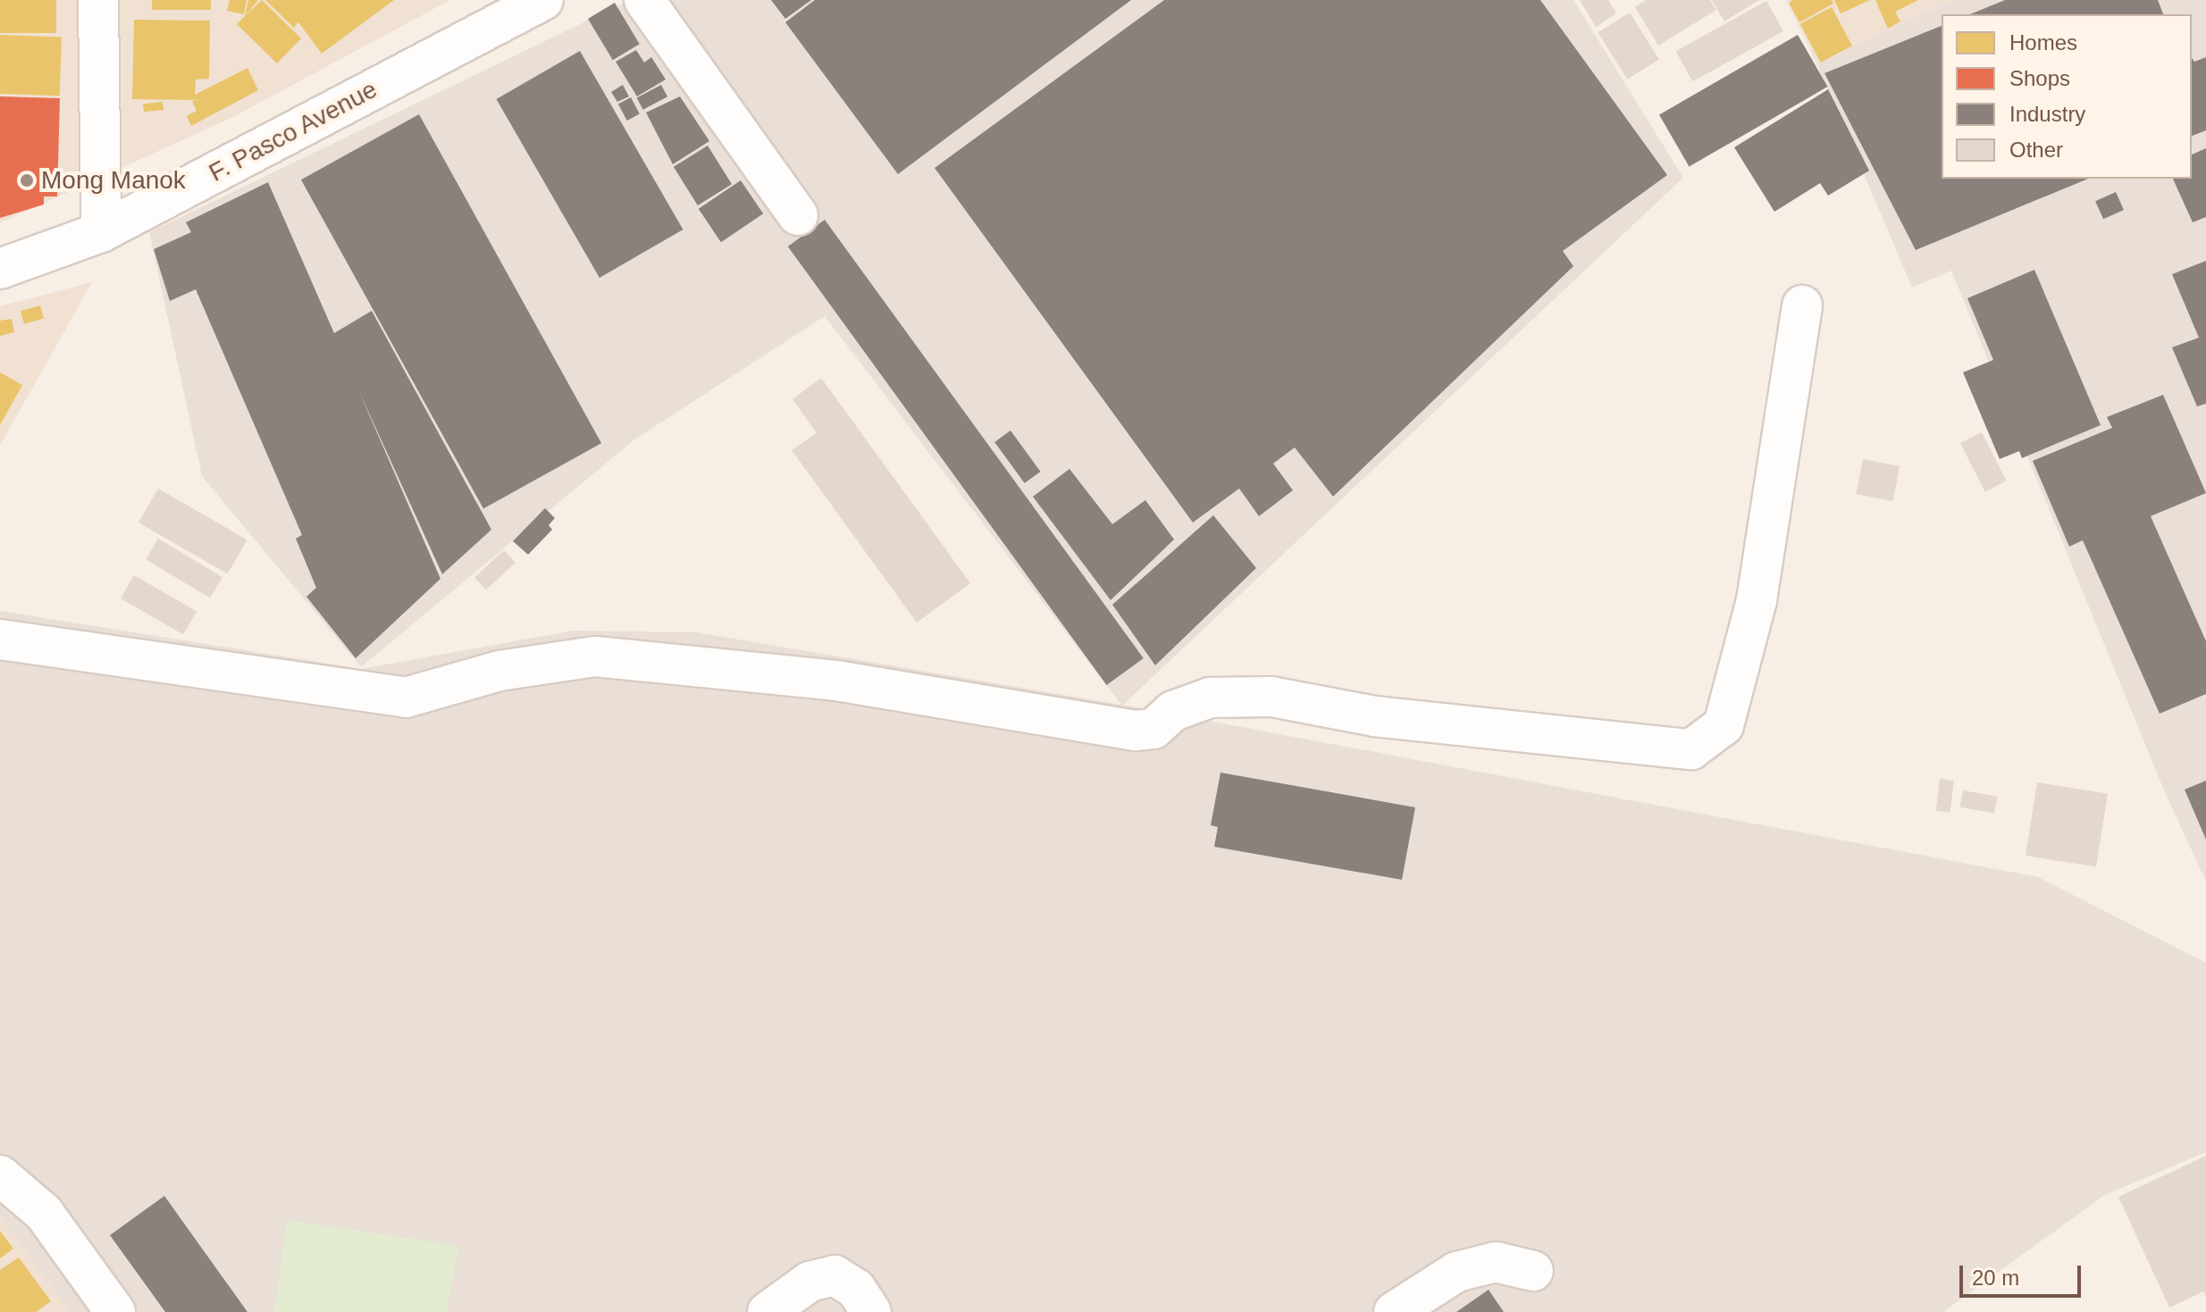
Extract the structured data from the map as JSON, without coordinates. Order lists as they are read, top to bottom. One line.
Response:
{"streets":{"street":["F. Pasco Avenue"]},"places":["Mong Manok"],"legend":["Homes","Shops","Industry","Other"],"scale_bar":"20 m"}
